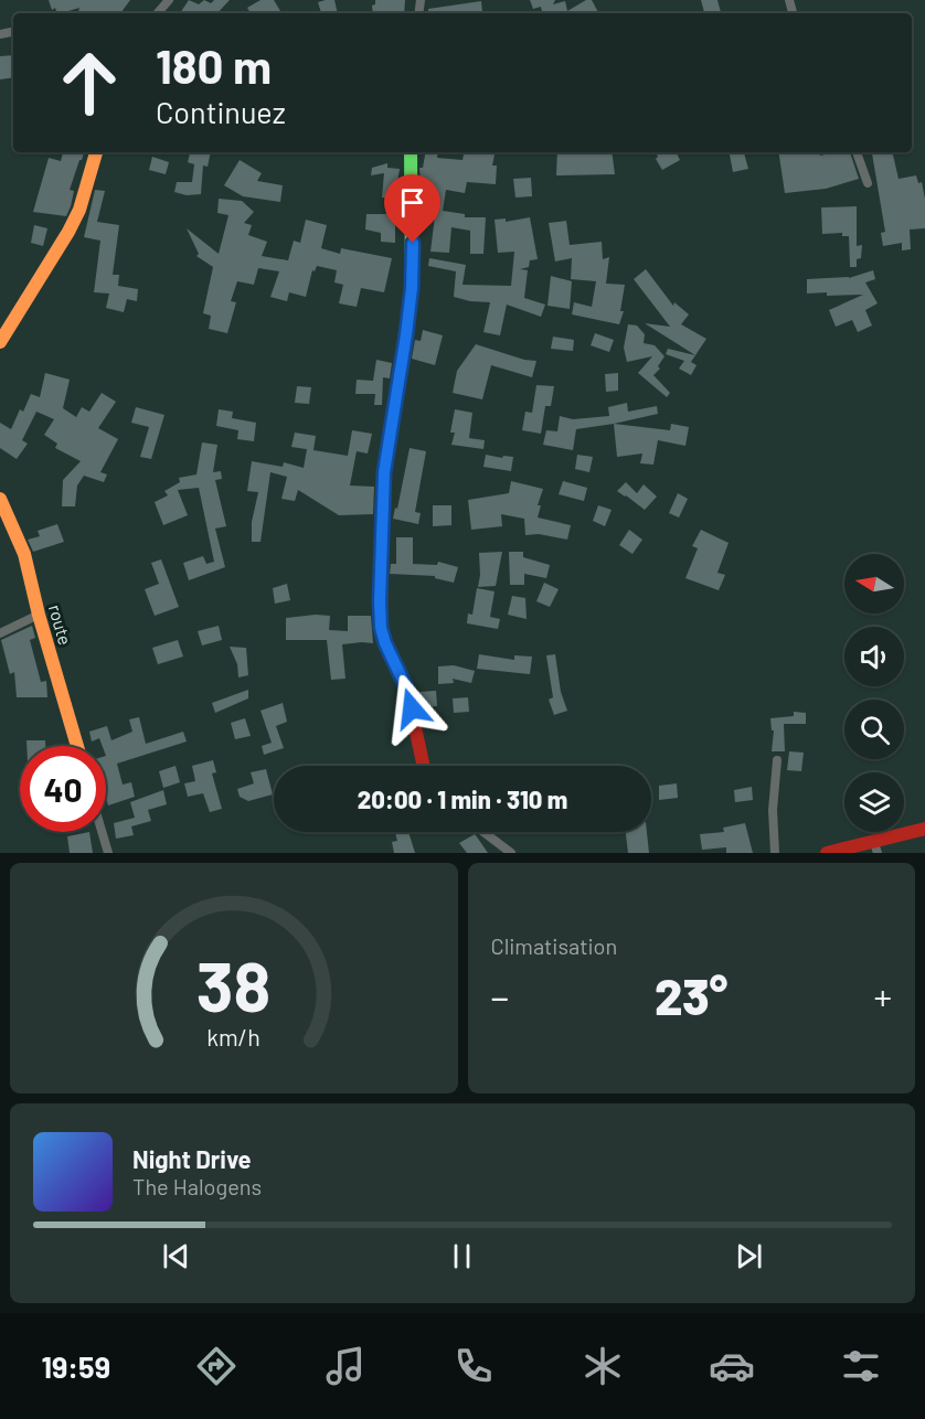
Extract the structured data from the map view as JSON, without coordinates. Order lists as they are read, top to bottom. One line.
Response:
{"streets":{"street":["route"]},"north":"left","page":{"turn":["180 m","Continuez"],"limit":"40","trip":"20:00 · 1 min · 310 m","tile":"Climatisation","heat":["−","23°","+"],"song":["Night Drive","The Halogens"],"tabs":"19:59","gauge":["38","km/h"]}}
